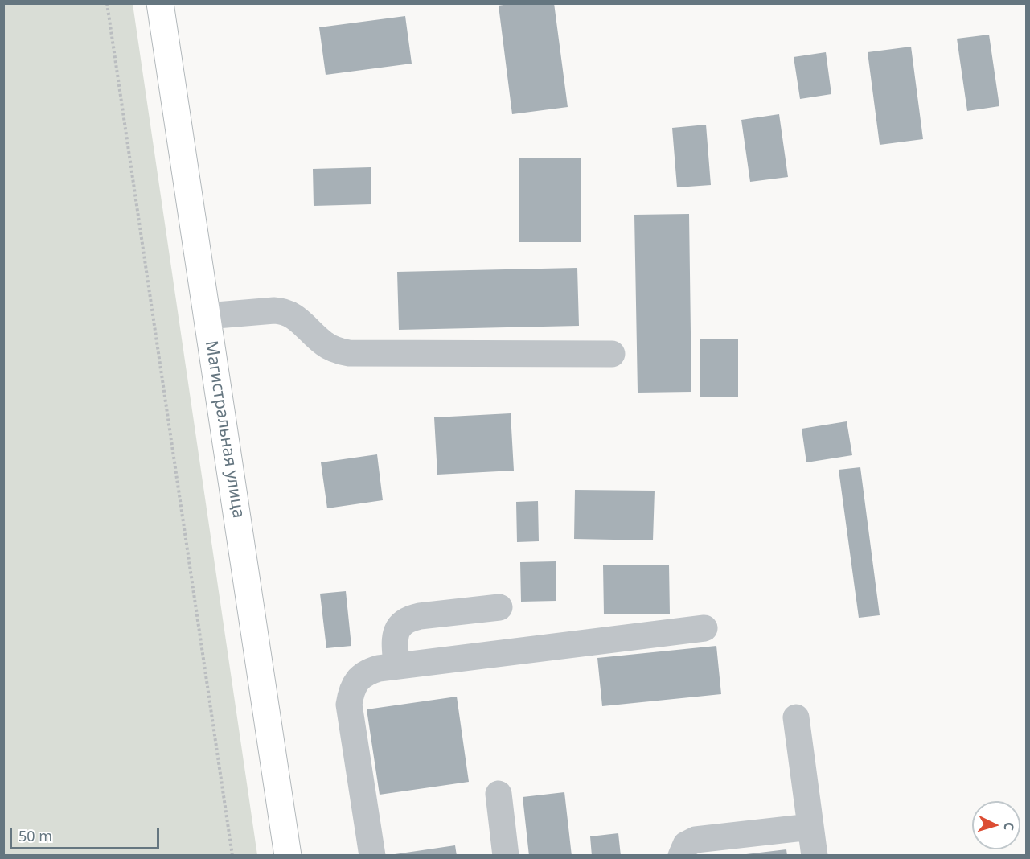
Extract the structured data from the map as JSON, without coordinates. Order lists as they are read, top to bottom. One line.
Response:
{"streets":{"main road":["Магистральная улица"]},"scale_bar":"50 m","north":"right"}
